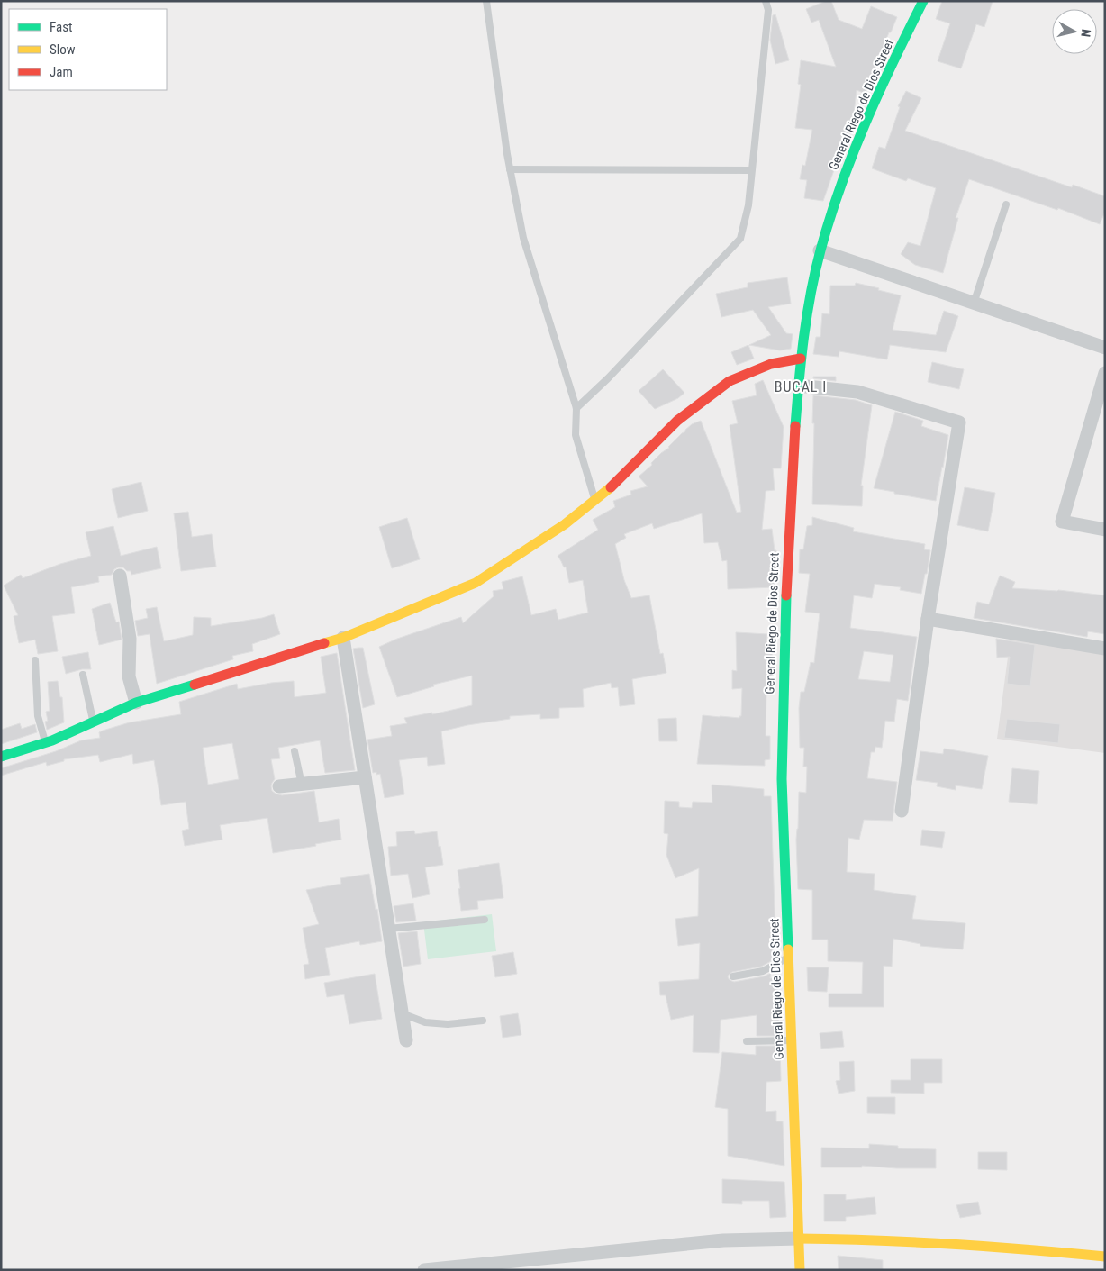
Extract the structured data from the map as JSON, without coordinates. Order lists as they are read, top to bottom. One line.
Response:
{"streets":{"street":["General Riego de Dios Street"]},"districts":["BUCAL I"],"legend":["Fast","Slow","Jam"],"north":"right"}
